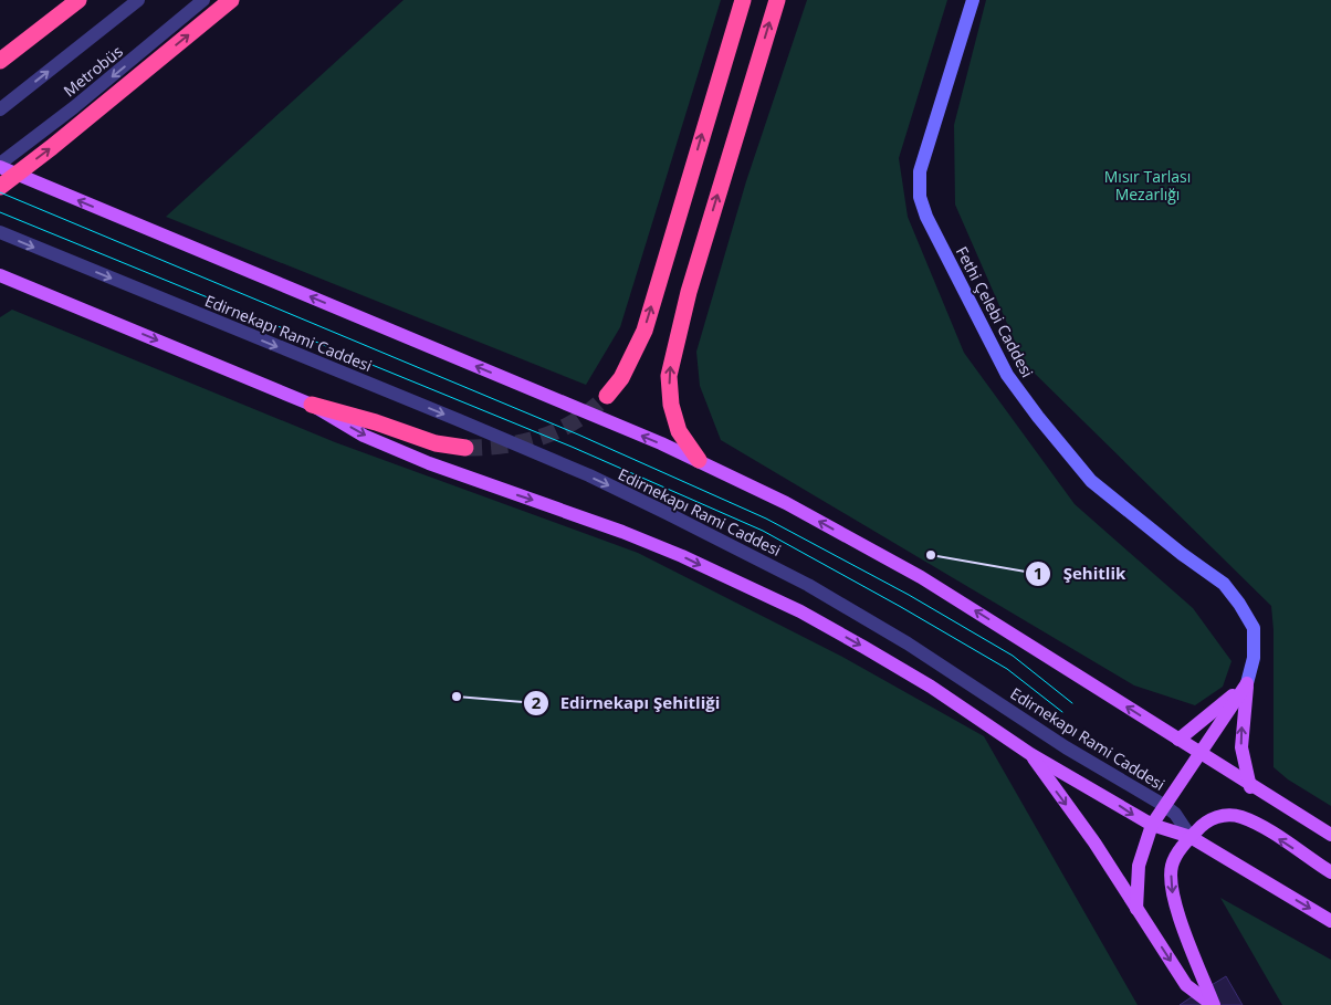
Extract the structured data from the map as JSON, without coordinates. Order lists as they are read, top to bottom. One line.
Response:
{"streets":{"main road":["Edirnekapı Rami Caddesi"],"street":["Fethi Çelebi Caddesi"],"lane":["Metrobüs"]},"one_way":["Edirnekapı Rami Caddesi"],"parks":["Mısır Tarlası Mezarlığı"],"places":["Şehitlik","Edirnekapı Şehitliği"]}
